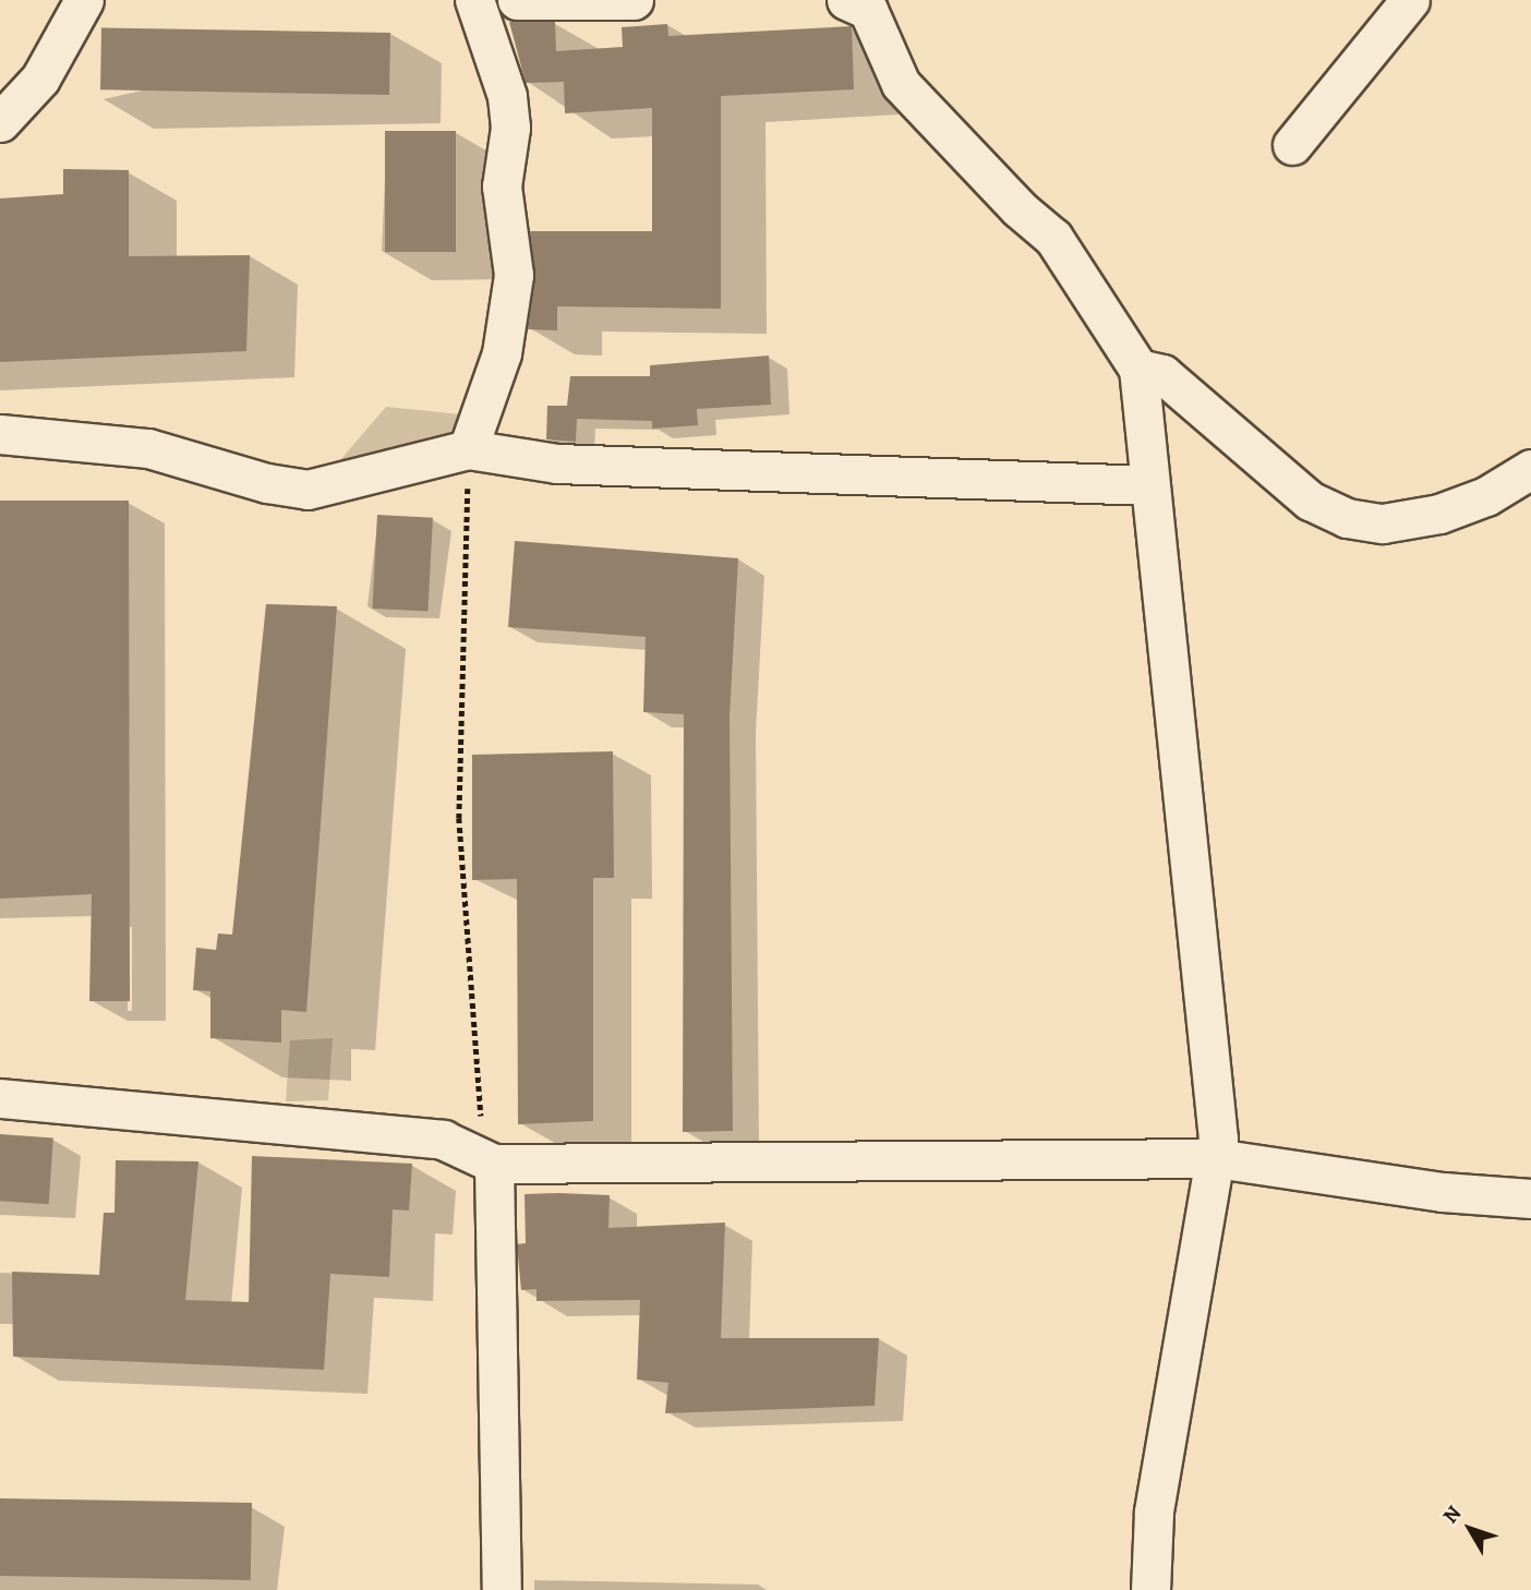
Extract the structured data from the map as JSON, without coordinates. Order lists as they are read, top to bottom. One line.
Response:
{"north":"top left"}
